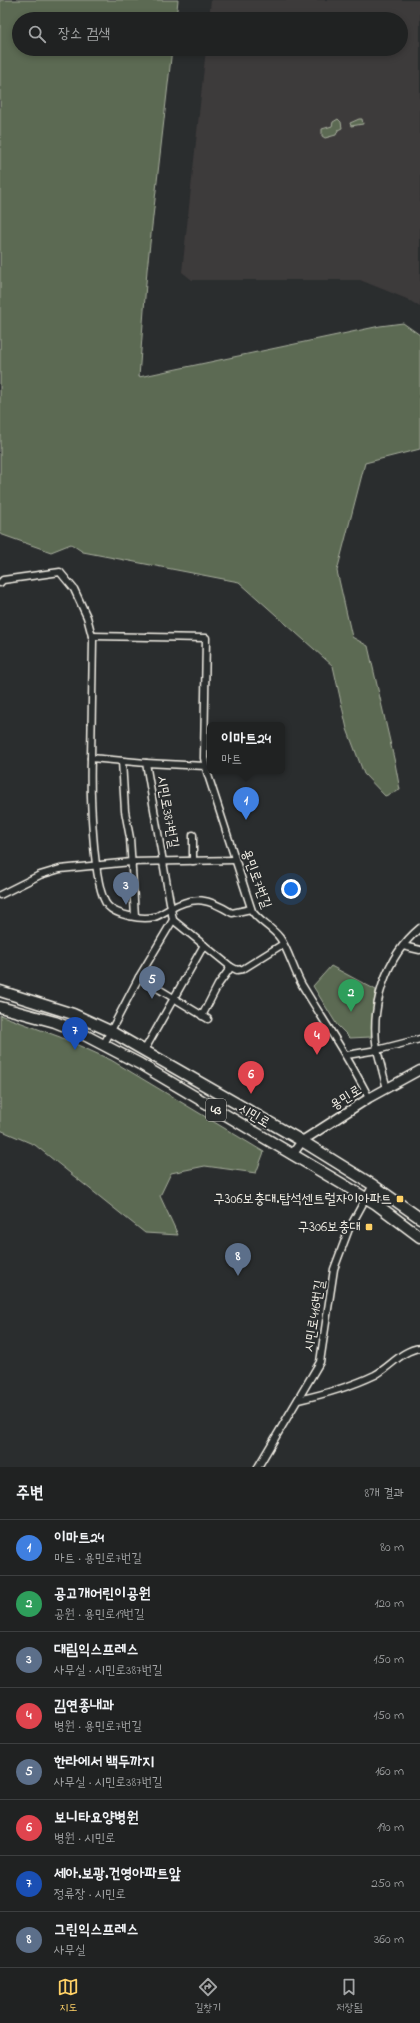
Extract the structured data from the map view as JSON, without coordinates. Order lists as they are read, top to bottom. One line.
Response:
{"streets":{"main road":["43","시민로"],"street":["시민로387번길","용민로7번길","용민로","시민로416번길"]},"crossings":[["용민로7번길","용민로"],["용민로","시민로"],["시민로","시민로416번길"]],"places":{"transit":["구306보충대.탑석센트럴자이아파트","구306보충대"]},"page":{"search":"장소 검색","popup":["이마트24","마트"],"pins":["1","3","5","2","7","4","6","8"],"heading":["주변","8개 결과"],"list":[{"mark":"1","name":"이마트24","note":"마트 · 용민로7번길","value":"80 m"},{"mark":"2","name":"공고개어린이공원","note":"공원 · 용민로19번길","value":"120 m"},{"mark":"3","name":"대림익스프레스","note":"사무실 · 시민로387번길","value":"150 m"},{"mark":"4","name":"김연종내과","note":"병원 · 용민로7번길","value":"150 m"},{"mark":"5","name":"한라에서 백두까지","note":"사무실 · 시민로387번길","value":"160 m"},{"mark":"6","name":"보니타요양병원","note":"병원 · 시민로","value":"190 m"},{"mark":"7","name":"세아.보광.건영아파트앞","note":"정류장 · 시민로","value":"250 m"},{"mark":"8","name":"그린익스프레스","note":"사무실","value":"360 m"}],"nav":["지도","길찾기","저장됨"]}}
